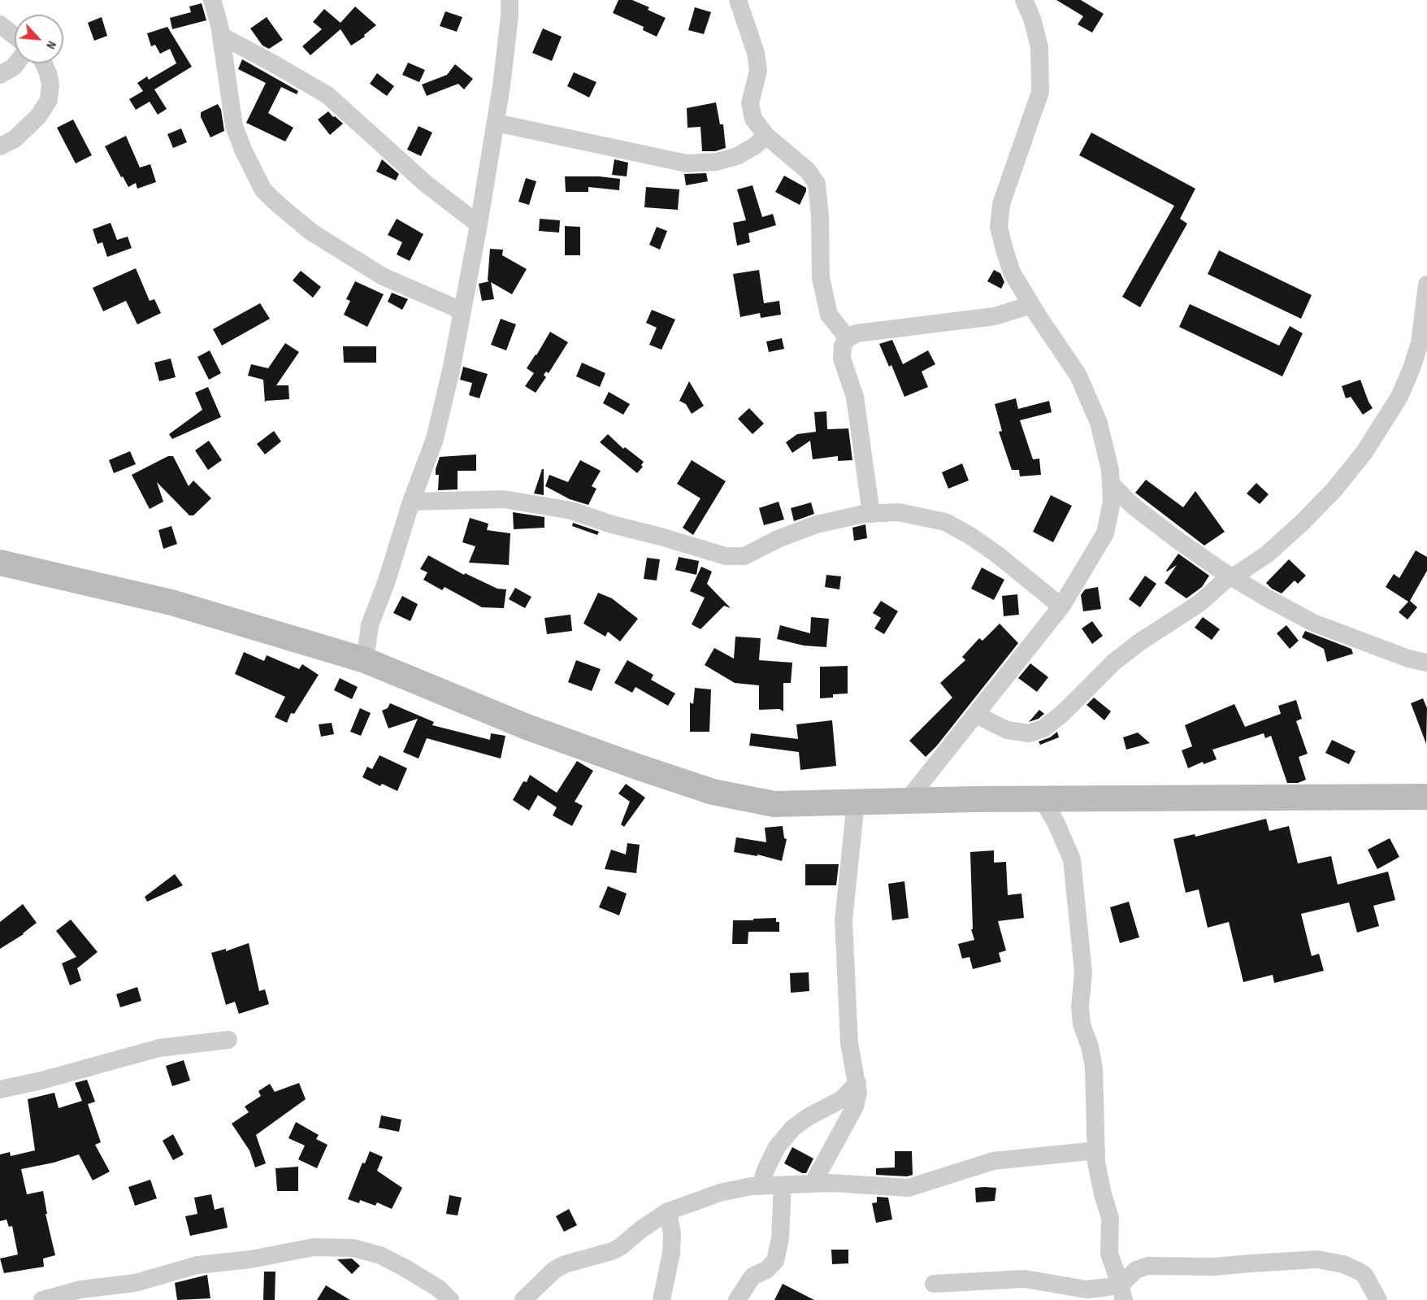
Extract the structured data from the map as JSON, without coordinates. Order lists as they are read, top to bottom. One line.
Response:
{"north":"bottom right"}
